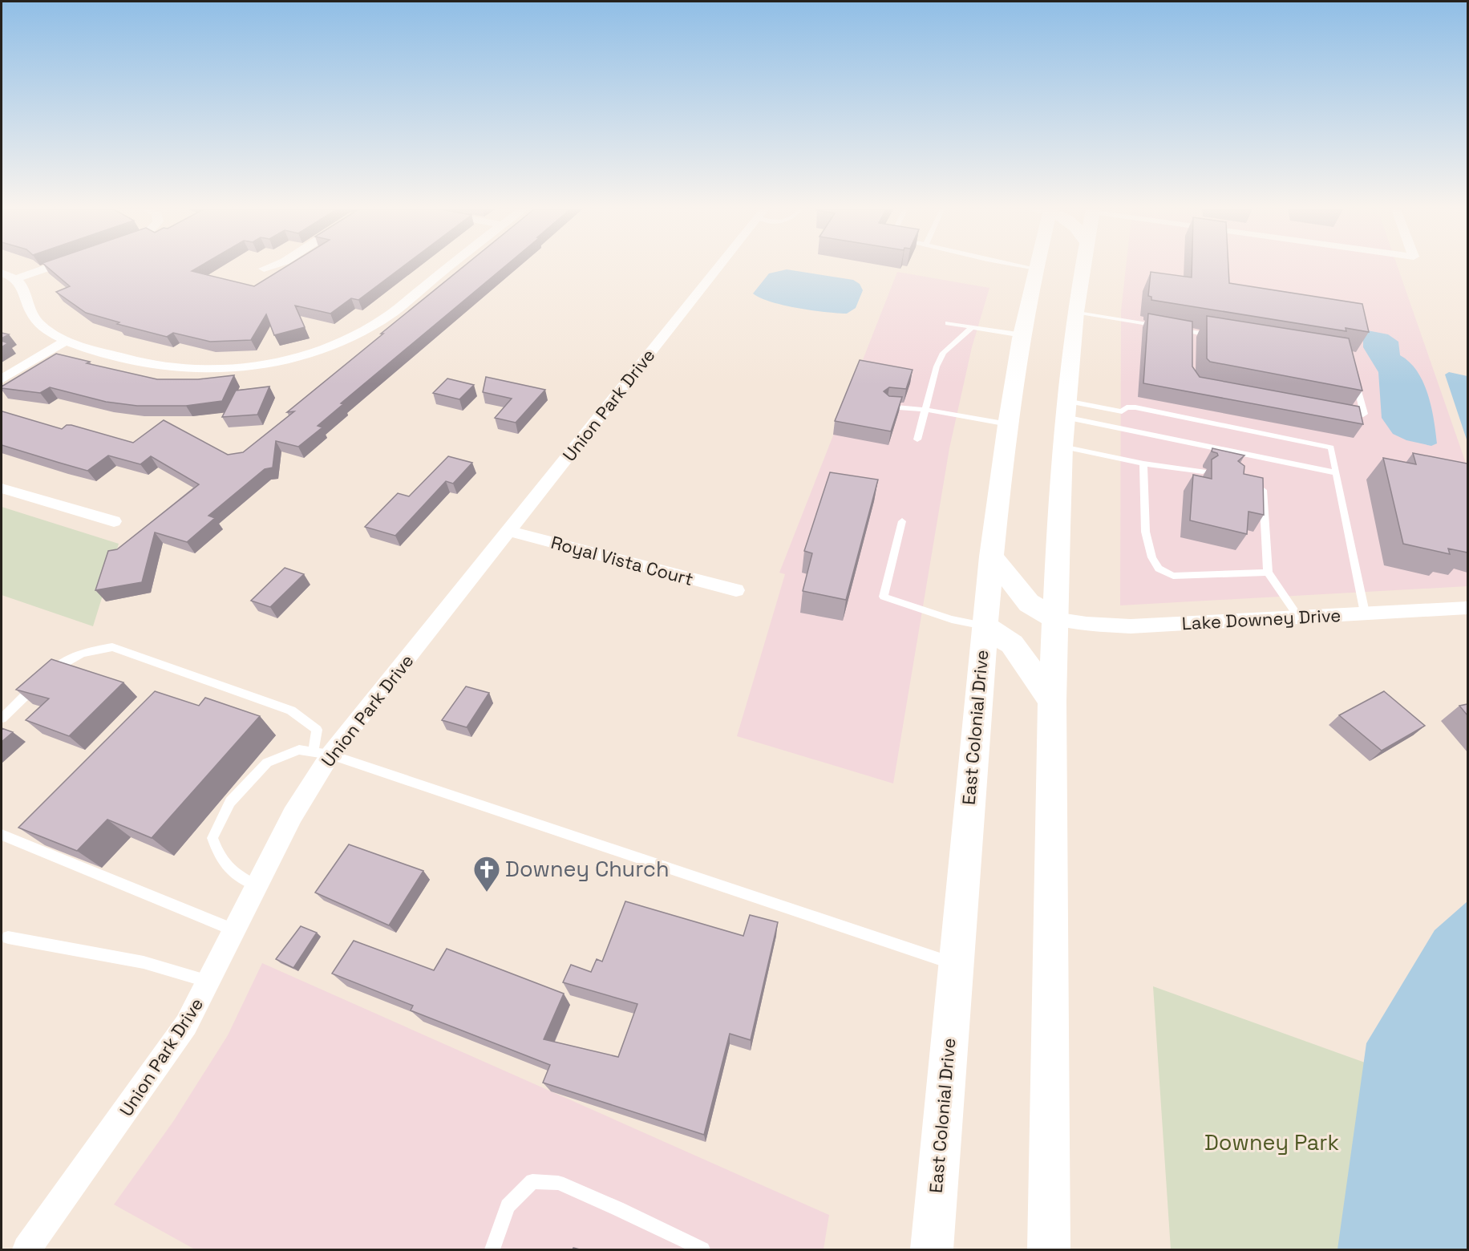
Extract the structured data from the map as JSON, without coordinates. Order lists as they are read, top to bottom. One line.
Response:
{"streets":{"highway":["East Colonial Drive"],"street":["Union Park Drive","Royal Vista Court","Lake Downey Drive"]},"crossings":[["Union Park Drive","Royal Vista Court"]],"parks":["Downey Park"],"places":{"church":["Downey Church"]}}
